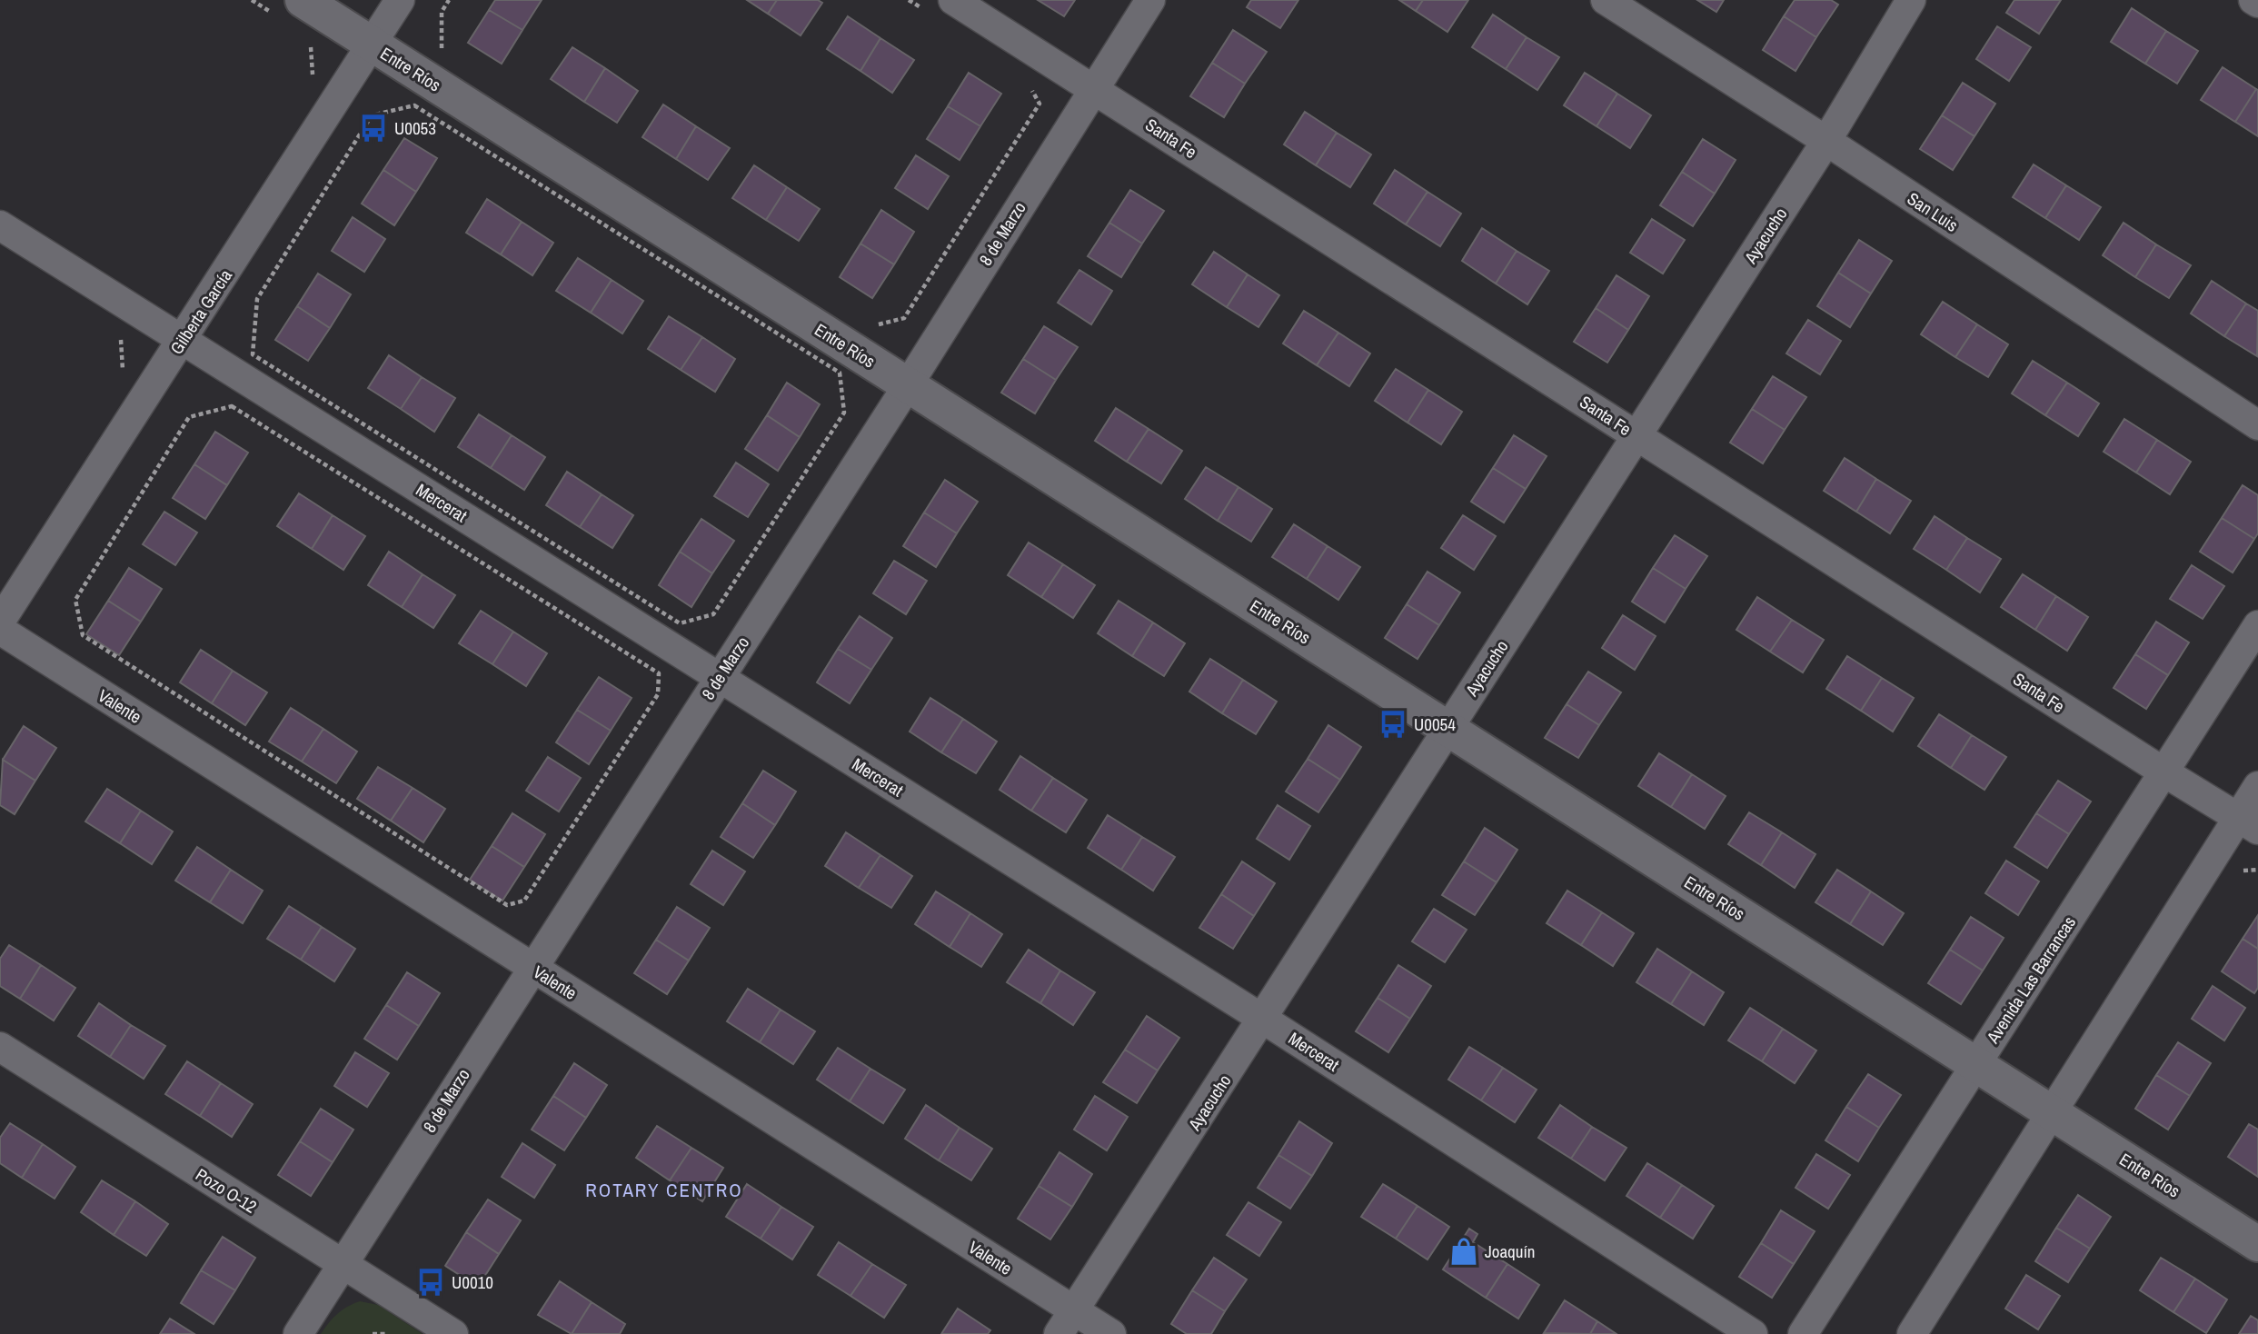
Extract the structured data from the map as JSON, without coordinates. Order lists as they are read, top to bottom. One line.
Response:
{"streets":{"street":["Entre Ríos","Santa Fe","San Luis","8 de Marzo","Ayacucho","Gilberta García","Mercerat","Valente","Avenida Las Barrancas","Pozo O-12"]},"crossings":[["Entre Ríos","8 de Marzo"],["Entre Ríos","Ayacucho"],["Entre Ríos","Gilberta García"],["Entre Ríos","Avenida Las Barrancas"],["Santa Fe","8 de Marzo"],["Santa Fe","Ayacucho"],["Santa Fe","Avenida Las Barrancas"],["San Luis","Ayacucho"],["8 de Marzo","Mercerat"],["8 de Marzo","Valente"],["8 de Marzo","Pozo O-12"],["Ayacucho","Mercerat"],["Ayacucho","Valente"],["Gilberta García","Mercerat"]],"districts":["ROTARY CENTRO"],"places":{"bus stop":["U0053","U0054","U0010"],"shop":["Joaquín"]}}
